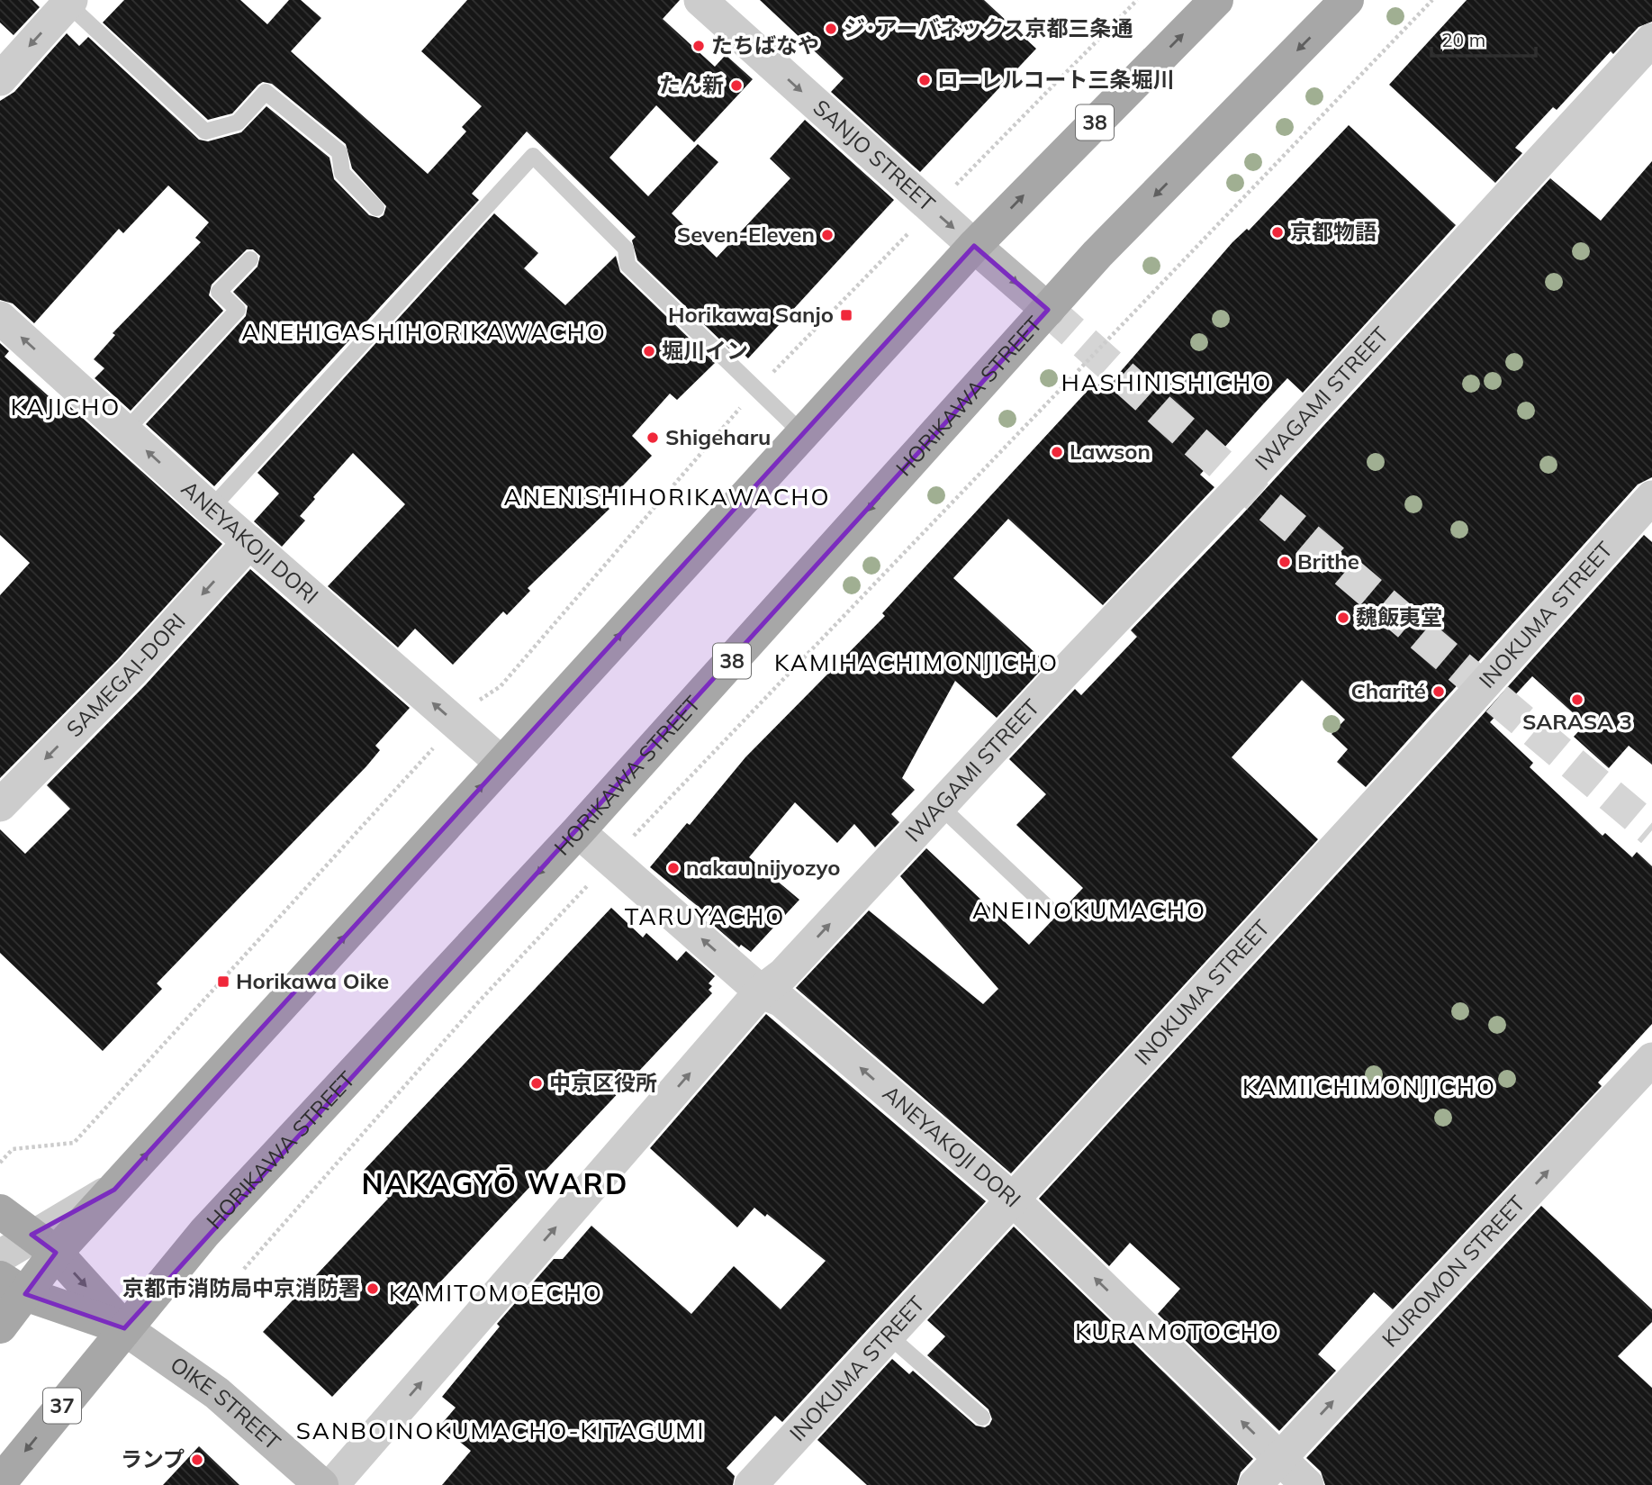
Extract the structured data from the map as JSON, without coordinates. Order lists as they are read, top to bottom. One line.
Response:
{"streets":{"main road":["38","HORIKAWA STREET","OIKE STREET","37"],"street":["SANJO STREET","IWAGAMI STREET","ANEYAKOJI DORI","INOKUMA STREET","SAMEGAI-DORI","KUROMON STREET"]},"crossings":[["38","SANJO STREET"],["38","ANEYAKOJI DORI"],["38","OIKE STREET"],["SANJO STREET","HORIKAWA STREET"],["HORIKAWA STREET","ANEYAKOJI DORI"],["HORIKAWA STREET","OIKE STREET"],["IWAGAMI STREET","ANEYAKOJI DORI"],["ANEYAKOJI DORI","INOKUMA STREET"],["ANEYAKOJI DORI","SAMEGAI-DORI"],["ANEYAKOJI DORI","KUROMON STREET"]],"one_way":["SANJO STREET","IWAGAMI STREET","ANEYAKOJI DORI","SAMEGAI-DORI","KUROMON STREET"],"districts":["ANEHIGASHIHORIKAWACHO","HASHINISHICHO","KAJICHO","ANENISHIHORIKAWACHO","KAMIHACHIMONJICHO","ANEINOKUMACHO","TARUYACHO","KAMIICHIMONJICHO","NAKAGYŌ WARD","KAMITOMOECHO","KURAMOTOCHO","SANBOINOKUMACHO-KITAGUMI"],"places":{"other":["ジ･アーバネックス京都三条通","たちばなや","ローレルコート三条堀川","たん新","京都物語","Seven-Eleven","堀川イン","Shigeharu","Lawson","Brithe","魏飯夷堂","Charité","SARASA 3","nakau nijyozyo","中京区役所","京都市消防局中京消防署","ランプ"],"transit":["Horikawa Sanjo","Horikawa Oike"]},"scale_bar":"20 m"}
